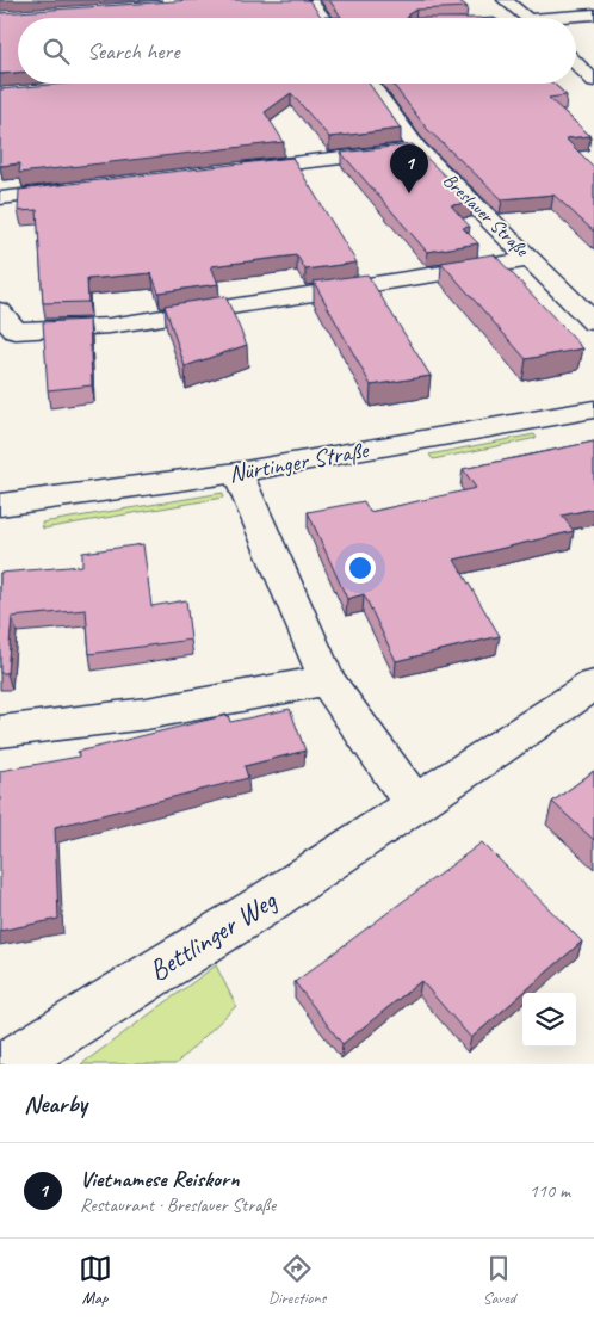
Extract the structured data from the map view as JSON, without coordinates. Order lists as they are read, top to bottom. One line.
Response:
{"streets":{"street":["Breslauer Straße","Nürtinger Straße","Bettlinger Weg"]},"page":{"search":"Search here","pins":"1","heading":"Nearby","list":[{"mark":"1","name":"Vietnamese Reiskorn","note":"Restaurant · Breslauer Straße","value":"110 m"}],"nav":["Map","Directions","Saved"]}}
